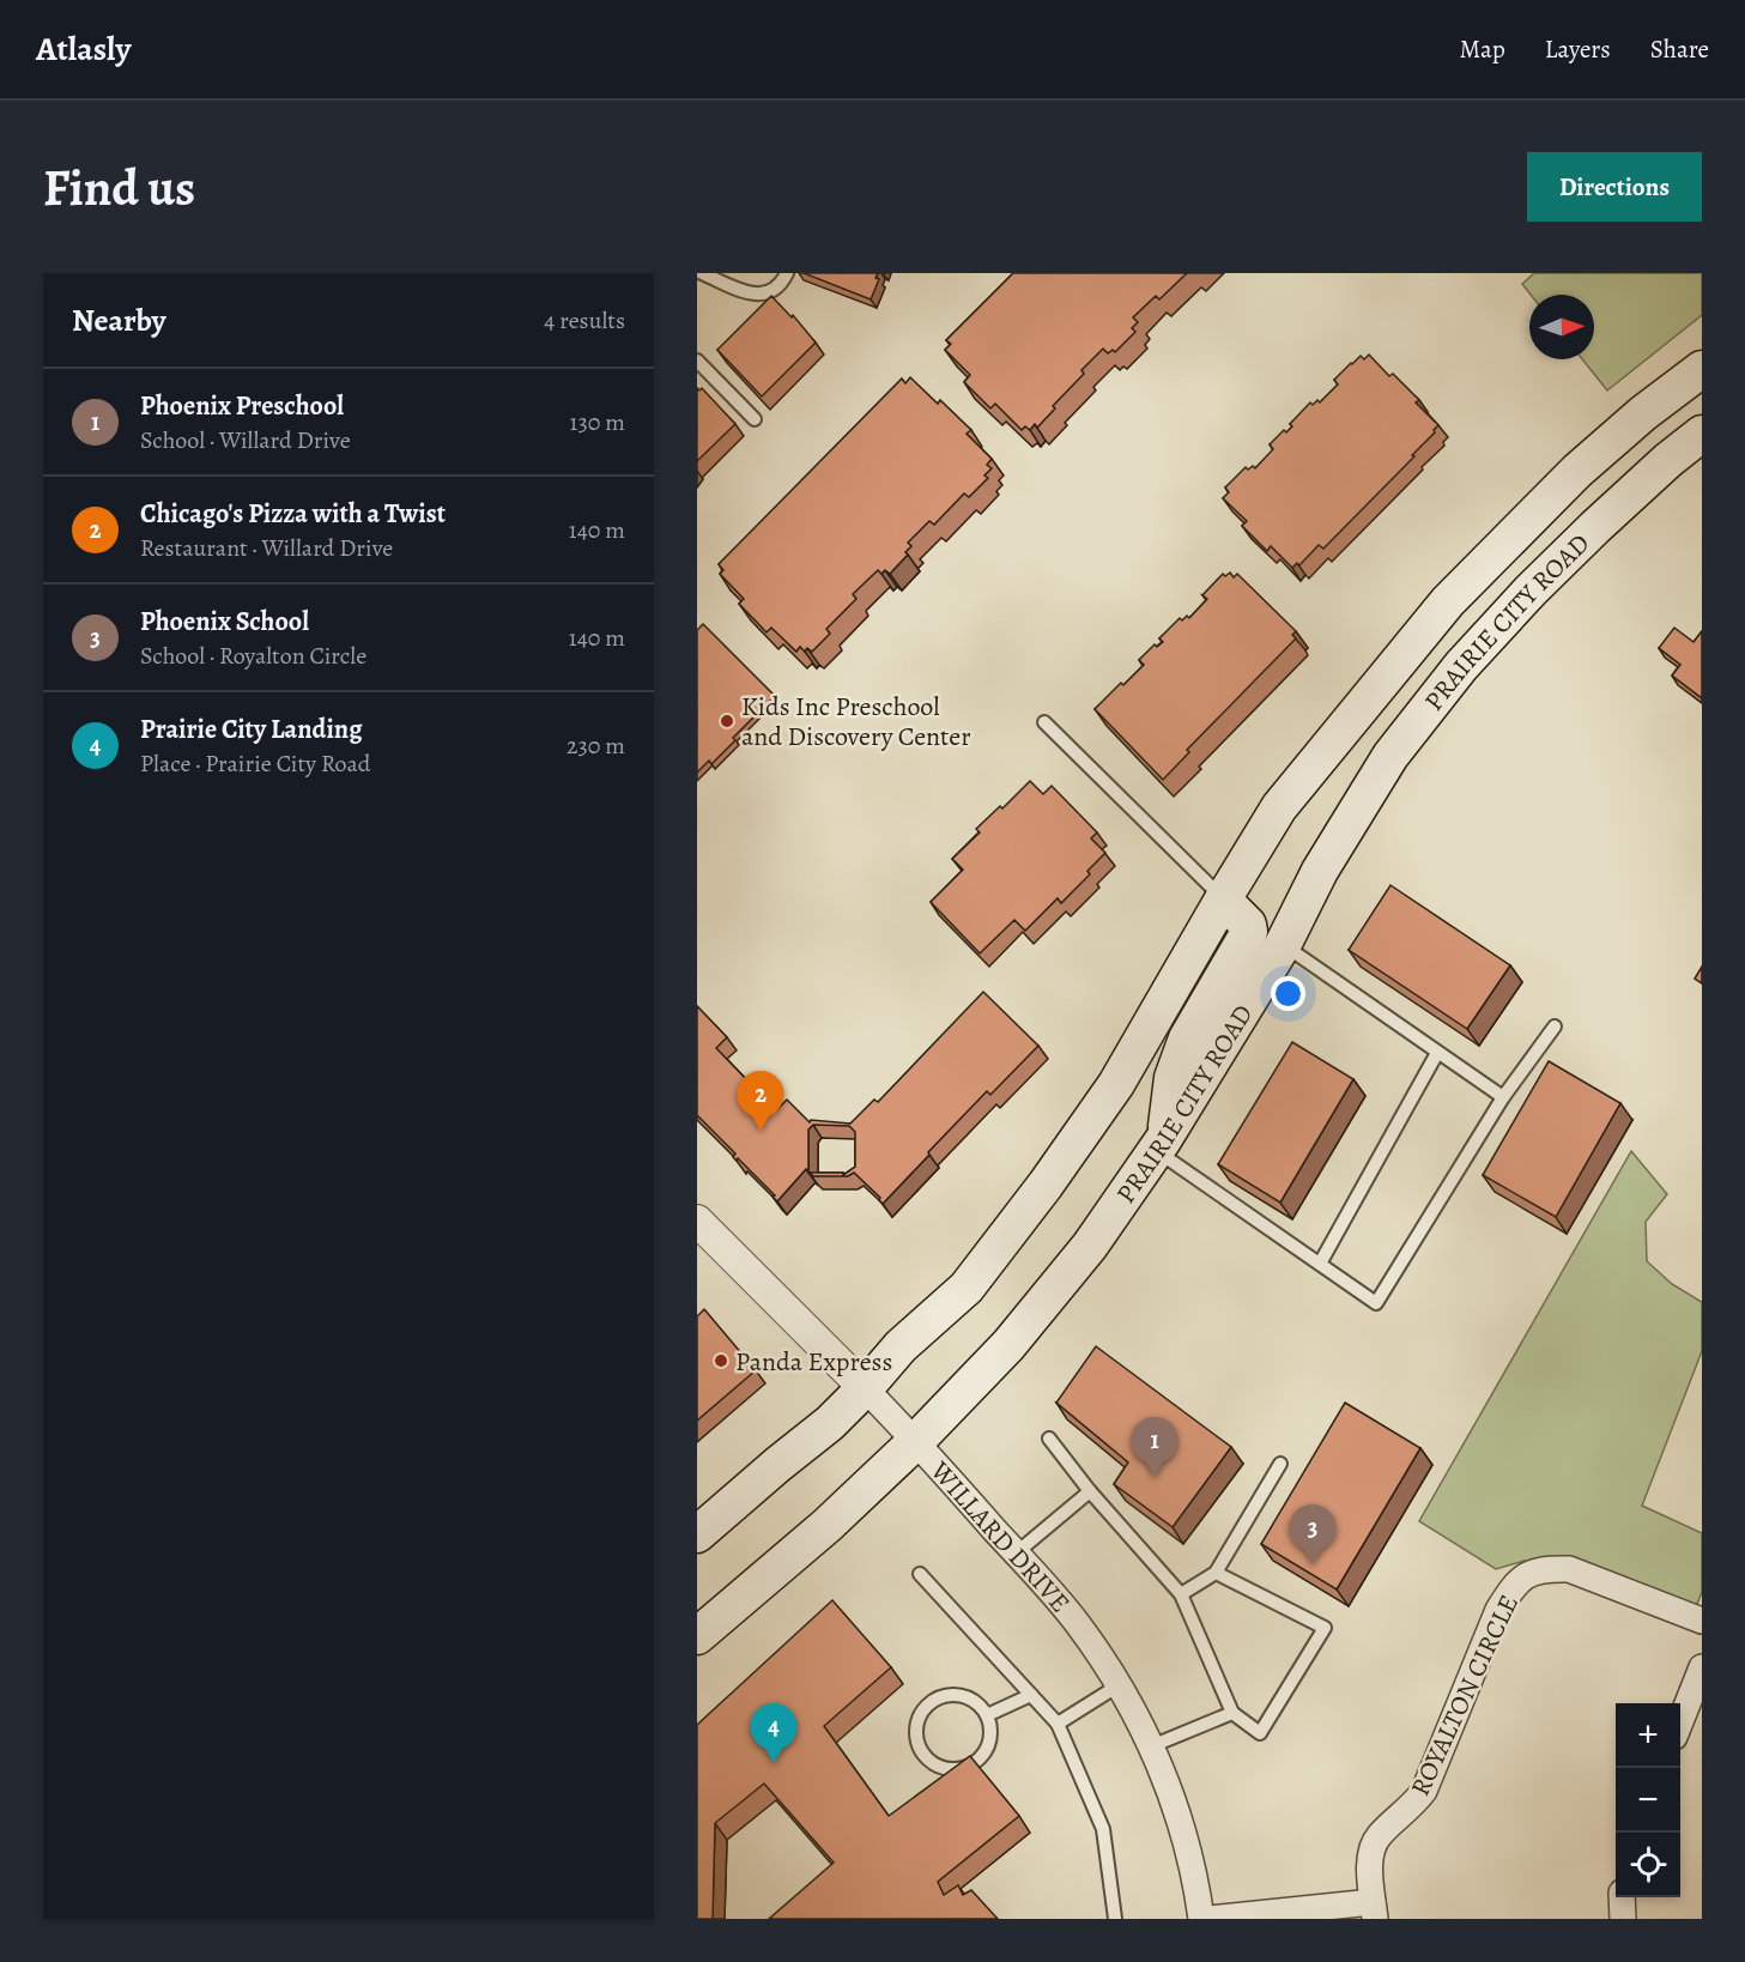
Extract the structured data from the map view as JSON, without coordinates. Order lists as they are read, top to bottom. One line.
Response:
{"streets":{"main road":["PRAIRIE CITY ROAD"],"street":["WILLARD DRIVE","ROYALTON CIRCLE"]},"crossings":[["PRAIRIE CITY ROAD","WILLARD DRIVE"]],"places":["Kids Inc Preschool and Discovery Center","Panda Express"],"north":"right","page":{"header":"Atlasly","nav":["Map","Layers","Share"],"buttons":"Directions","title":"Find us","heading":["Nearby","4 results"],"list":[{"mark":"1","name":"Phoenix Preschool","note":"School · Willard Drive","value":"130 m"},{"mark":"2","name":"Chicago's Pizza with a Twist","note":"Restaurant · Willard Drive","value":"140 m"},{"mark":"3","name":"Phoenix School","note":"School · Royalton Circle","value":"140 m"},{"mark":"4","name":"Prairie City Landing","note":"Place · Prairie City Road","value":"230 m"}],"pins":["2","1","3","4"],"map_buttons":["+","−"]}}
